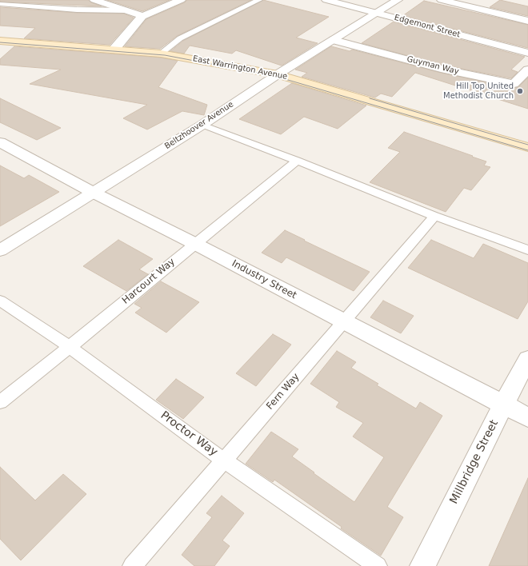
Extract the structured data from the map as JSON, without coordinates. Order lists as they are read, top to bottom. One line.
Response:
{"streets":{"main road":["East Warrington Avenue"],"street":["Edgemont Street","Guyman Way","Beltzhoover Avenue","Industry Street","Millbridge Street"],"lane":["Harcourt Way","Fern Way","Proctor Way"]},"crossings":[["Edgemont Street","Beltzhoover Avenue"],["Guyman Way","Beltzhoover Avenue"],["East Warrington Avenue","Beltzhoover Avenue"],["Beltzhoover Avenue","Industry Street"],["Industry Street","Harcourt Way"],["Industry Street","Fern Way"],["Industry Street","Millbridge Street"],["Harcourt Way","Proctor Way"],["Fern Way","Proctor Way"]],"places":["Hill Top United Methodist Church"]}
